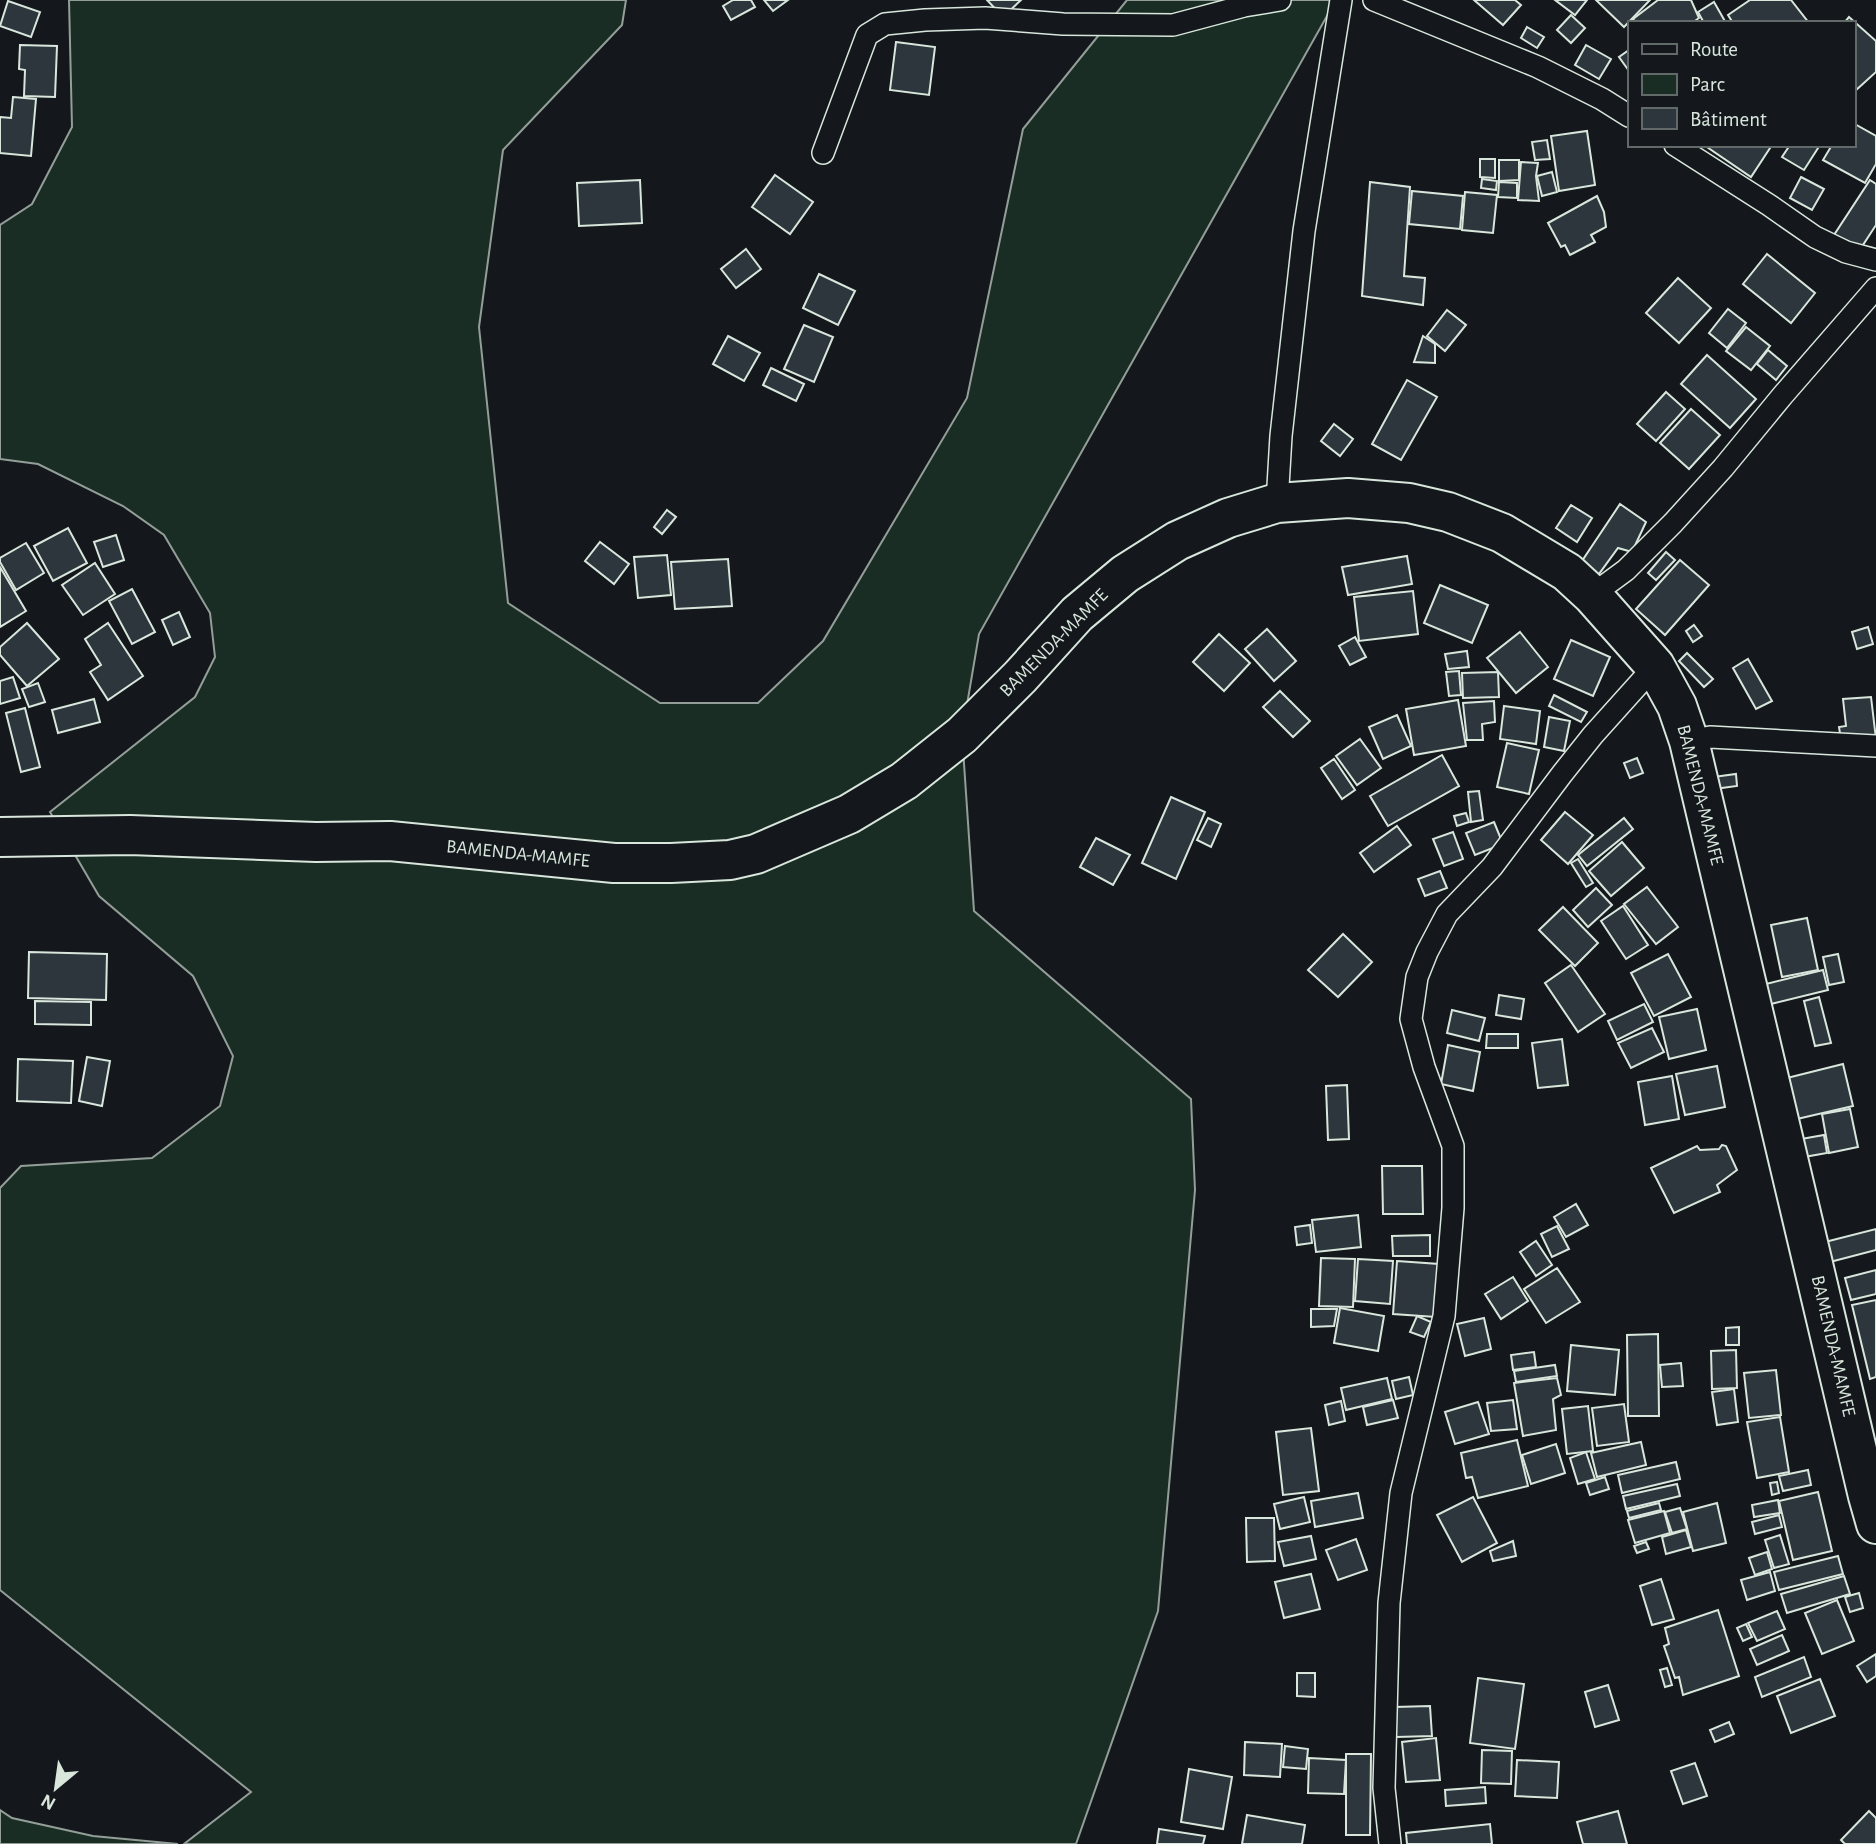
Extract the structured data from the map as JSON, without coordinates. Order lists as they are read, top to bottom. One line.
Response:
{"streets":{"highway":["BAMENDA-MAMFE"]},"legend":["Route","Parc","Bâtiment"],"north":"bottom left"}
